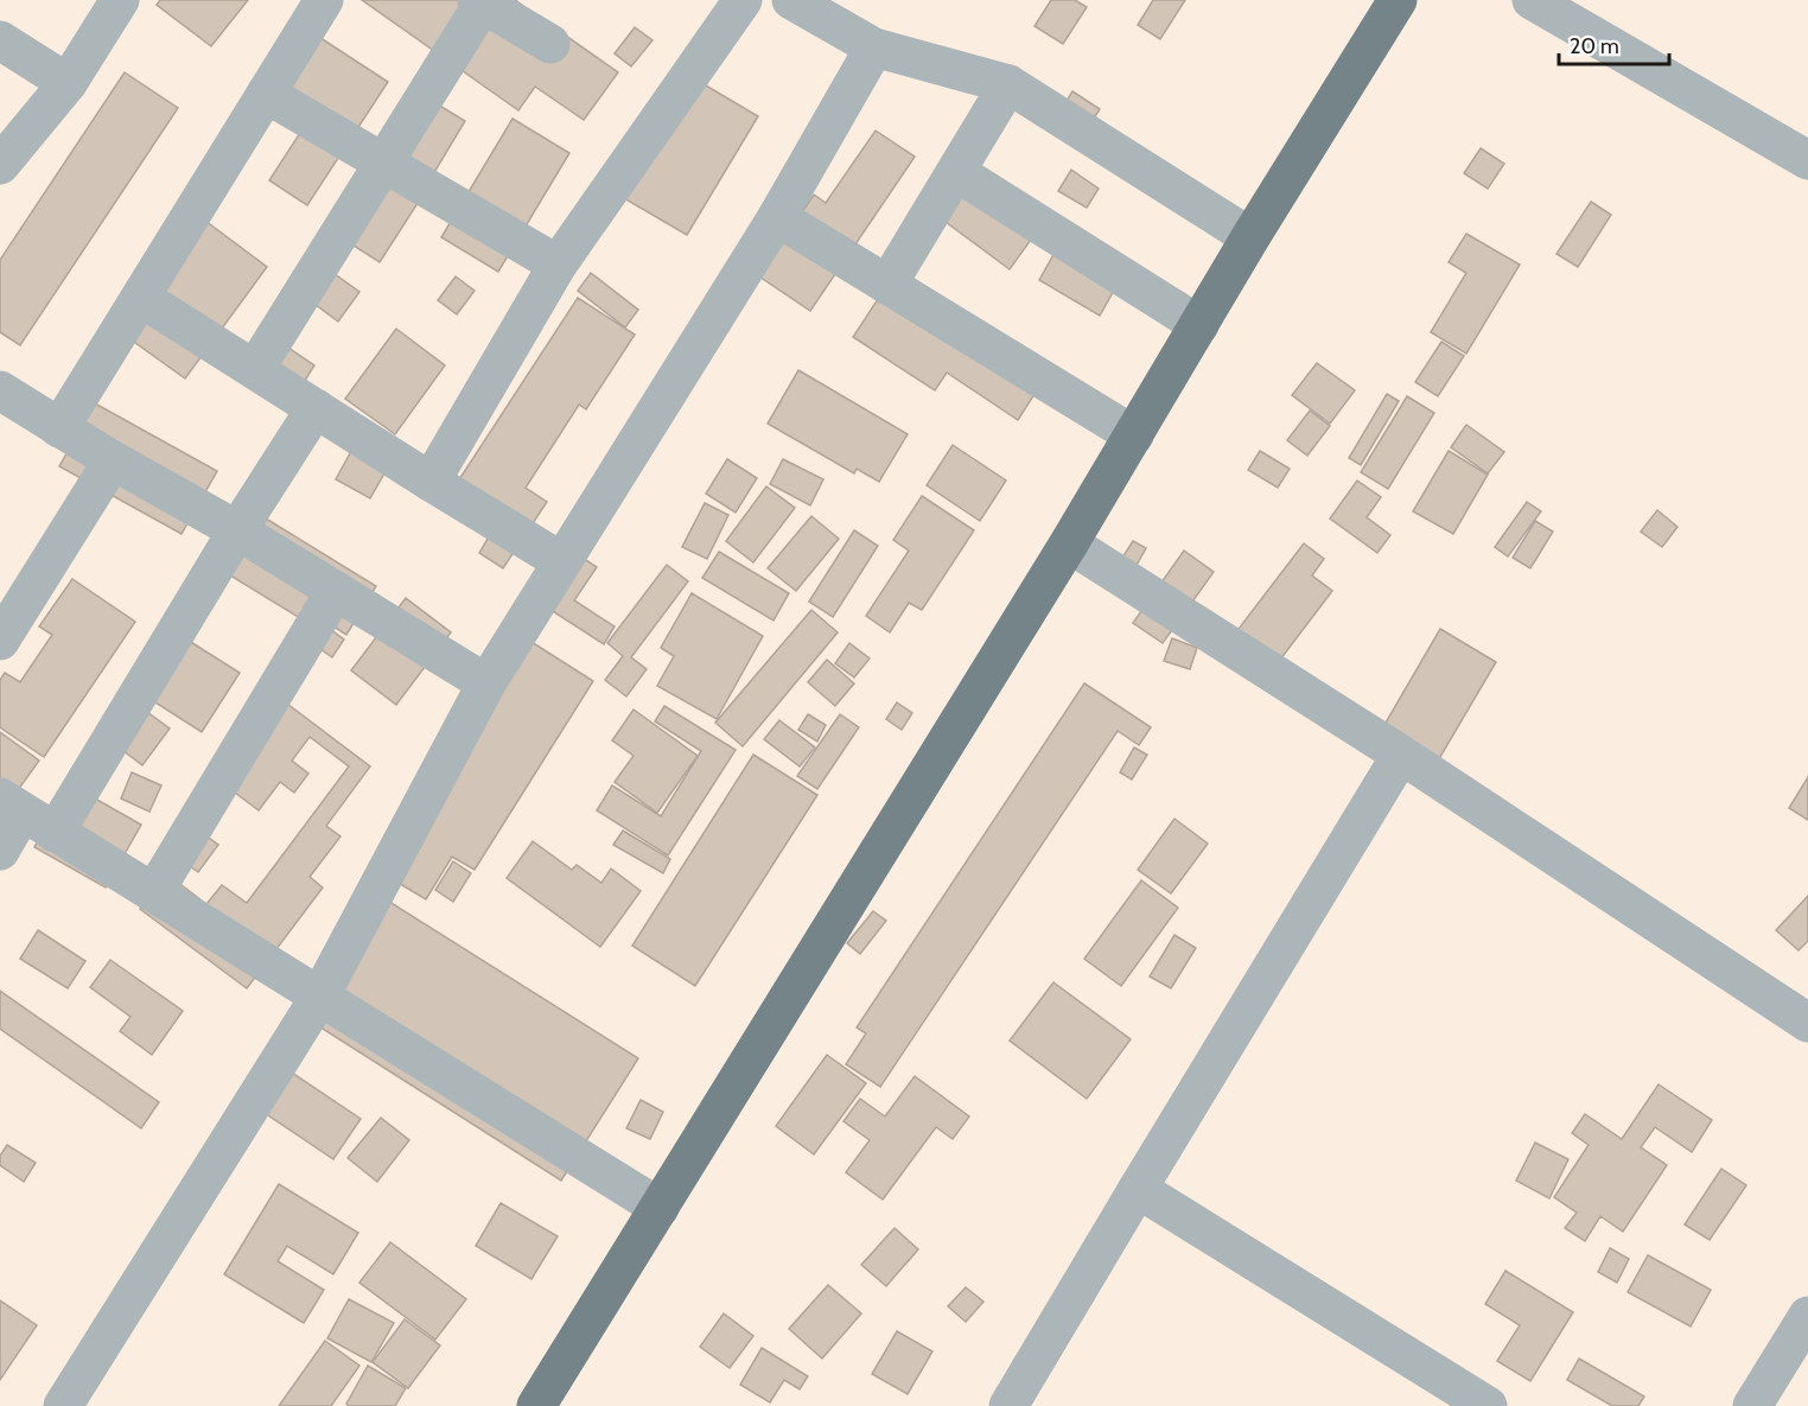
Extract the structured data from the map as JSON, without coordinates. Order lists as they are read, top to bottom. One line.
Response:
{"scale_bar":"20 m"}
